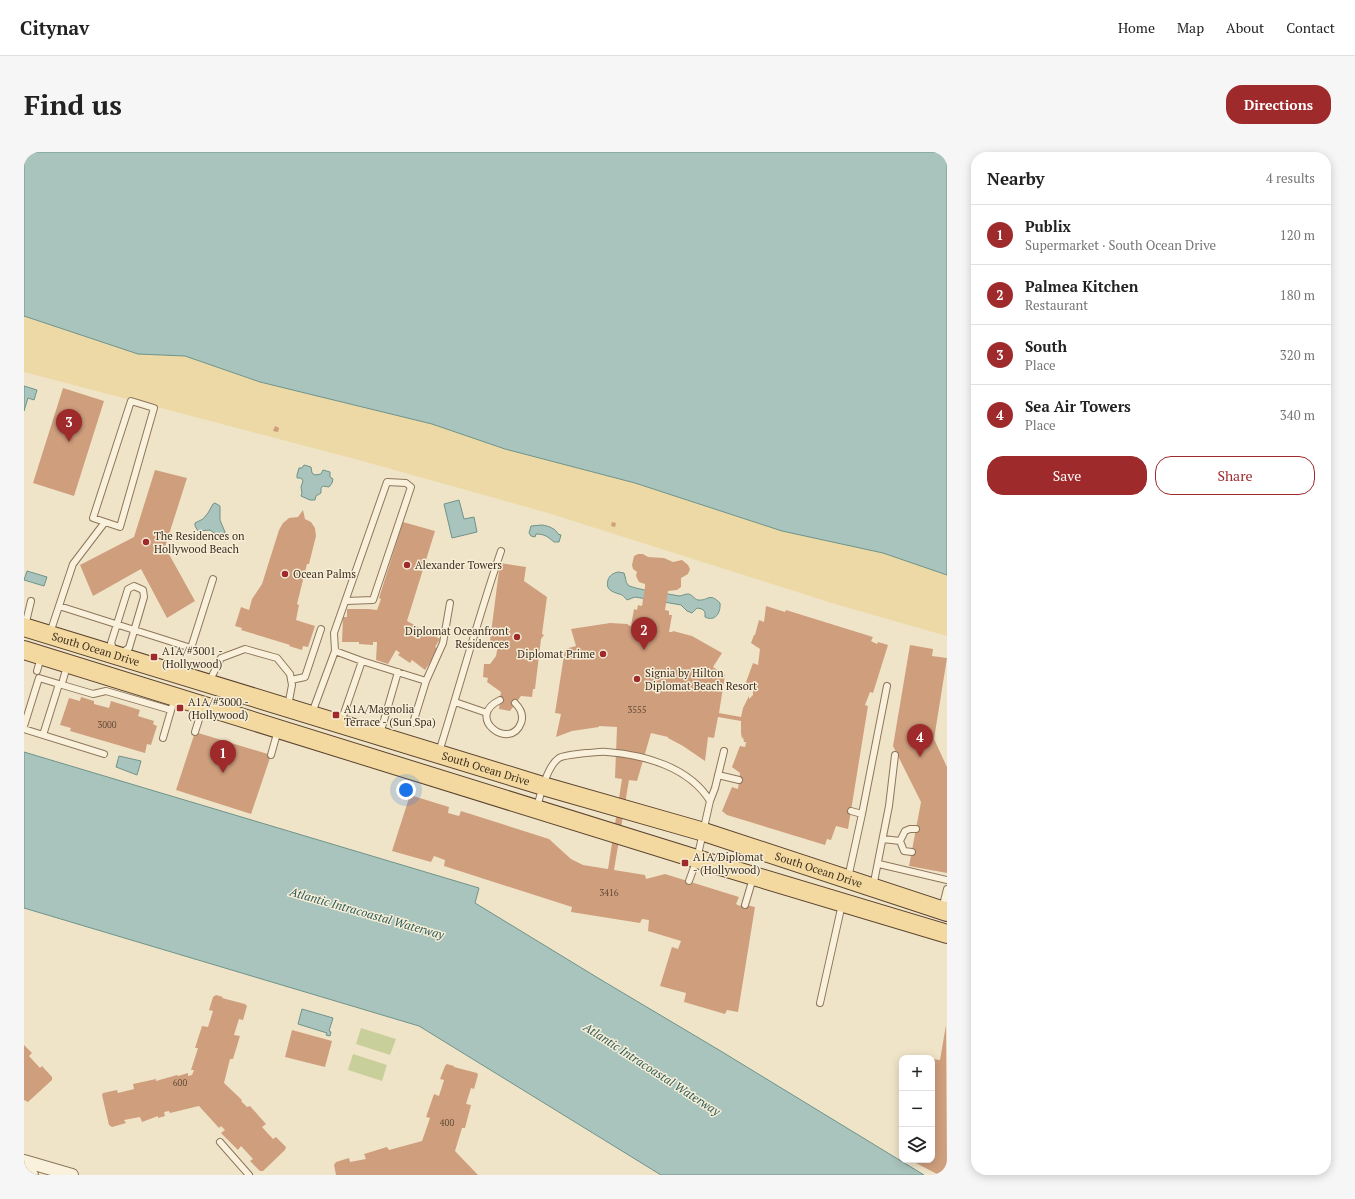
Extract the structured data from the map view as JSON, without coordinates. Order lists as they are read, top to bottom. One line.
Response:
{"streets":{"main road":["South Ocean Drive"]},"water":["Atlantic Intracoastal Waterway"],"places":{"other":["The Residences on Hollywood Beach","Alexander Towers","Ocean Palms","Diplomat Oceanfront Residences","Diplomat Prime","Signia by Hilton Diplomat Beach Resort"],"transit":["A1A/#3001 - (Hollywood)","A1A/#3000 - (Hollywood)","A1A/Magnolia Terrace - (Sun Spa)","A1A/Diplomat - (Hollywood)"]},"house_numbers":["3555","3000","3416","600","400"],"page":{"header":"Citynav","nav":["Home","Map","About","Contact"],"buttons":["Directions",["Save","Share"]],"title":"Find us","heading":["Nearby","4 results"],"list":[{"mark":"1","name":"Publix","note":"Supermarket · South Ocean Drive","value":"120 m"},{"mark":"2","name":"Palmea Kitchen","note":"Restaurant","value":"180 m"},{"mark":"3","name":"South","note":"Place","value":"320 m"},{"mark":"4","name":"Sea Air Towers","note":"Place","value":"340 m"}],"pins":["3","2","4","1"],"map_buttons":["+","−"]}}
